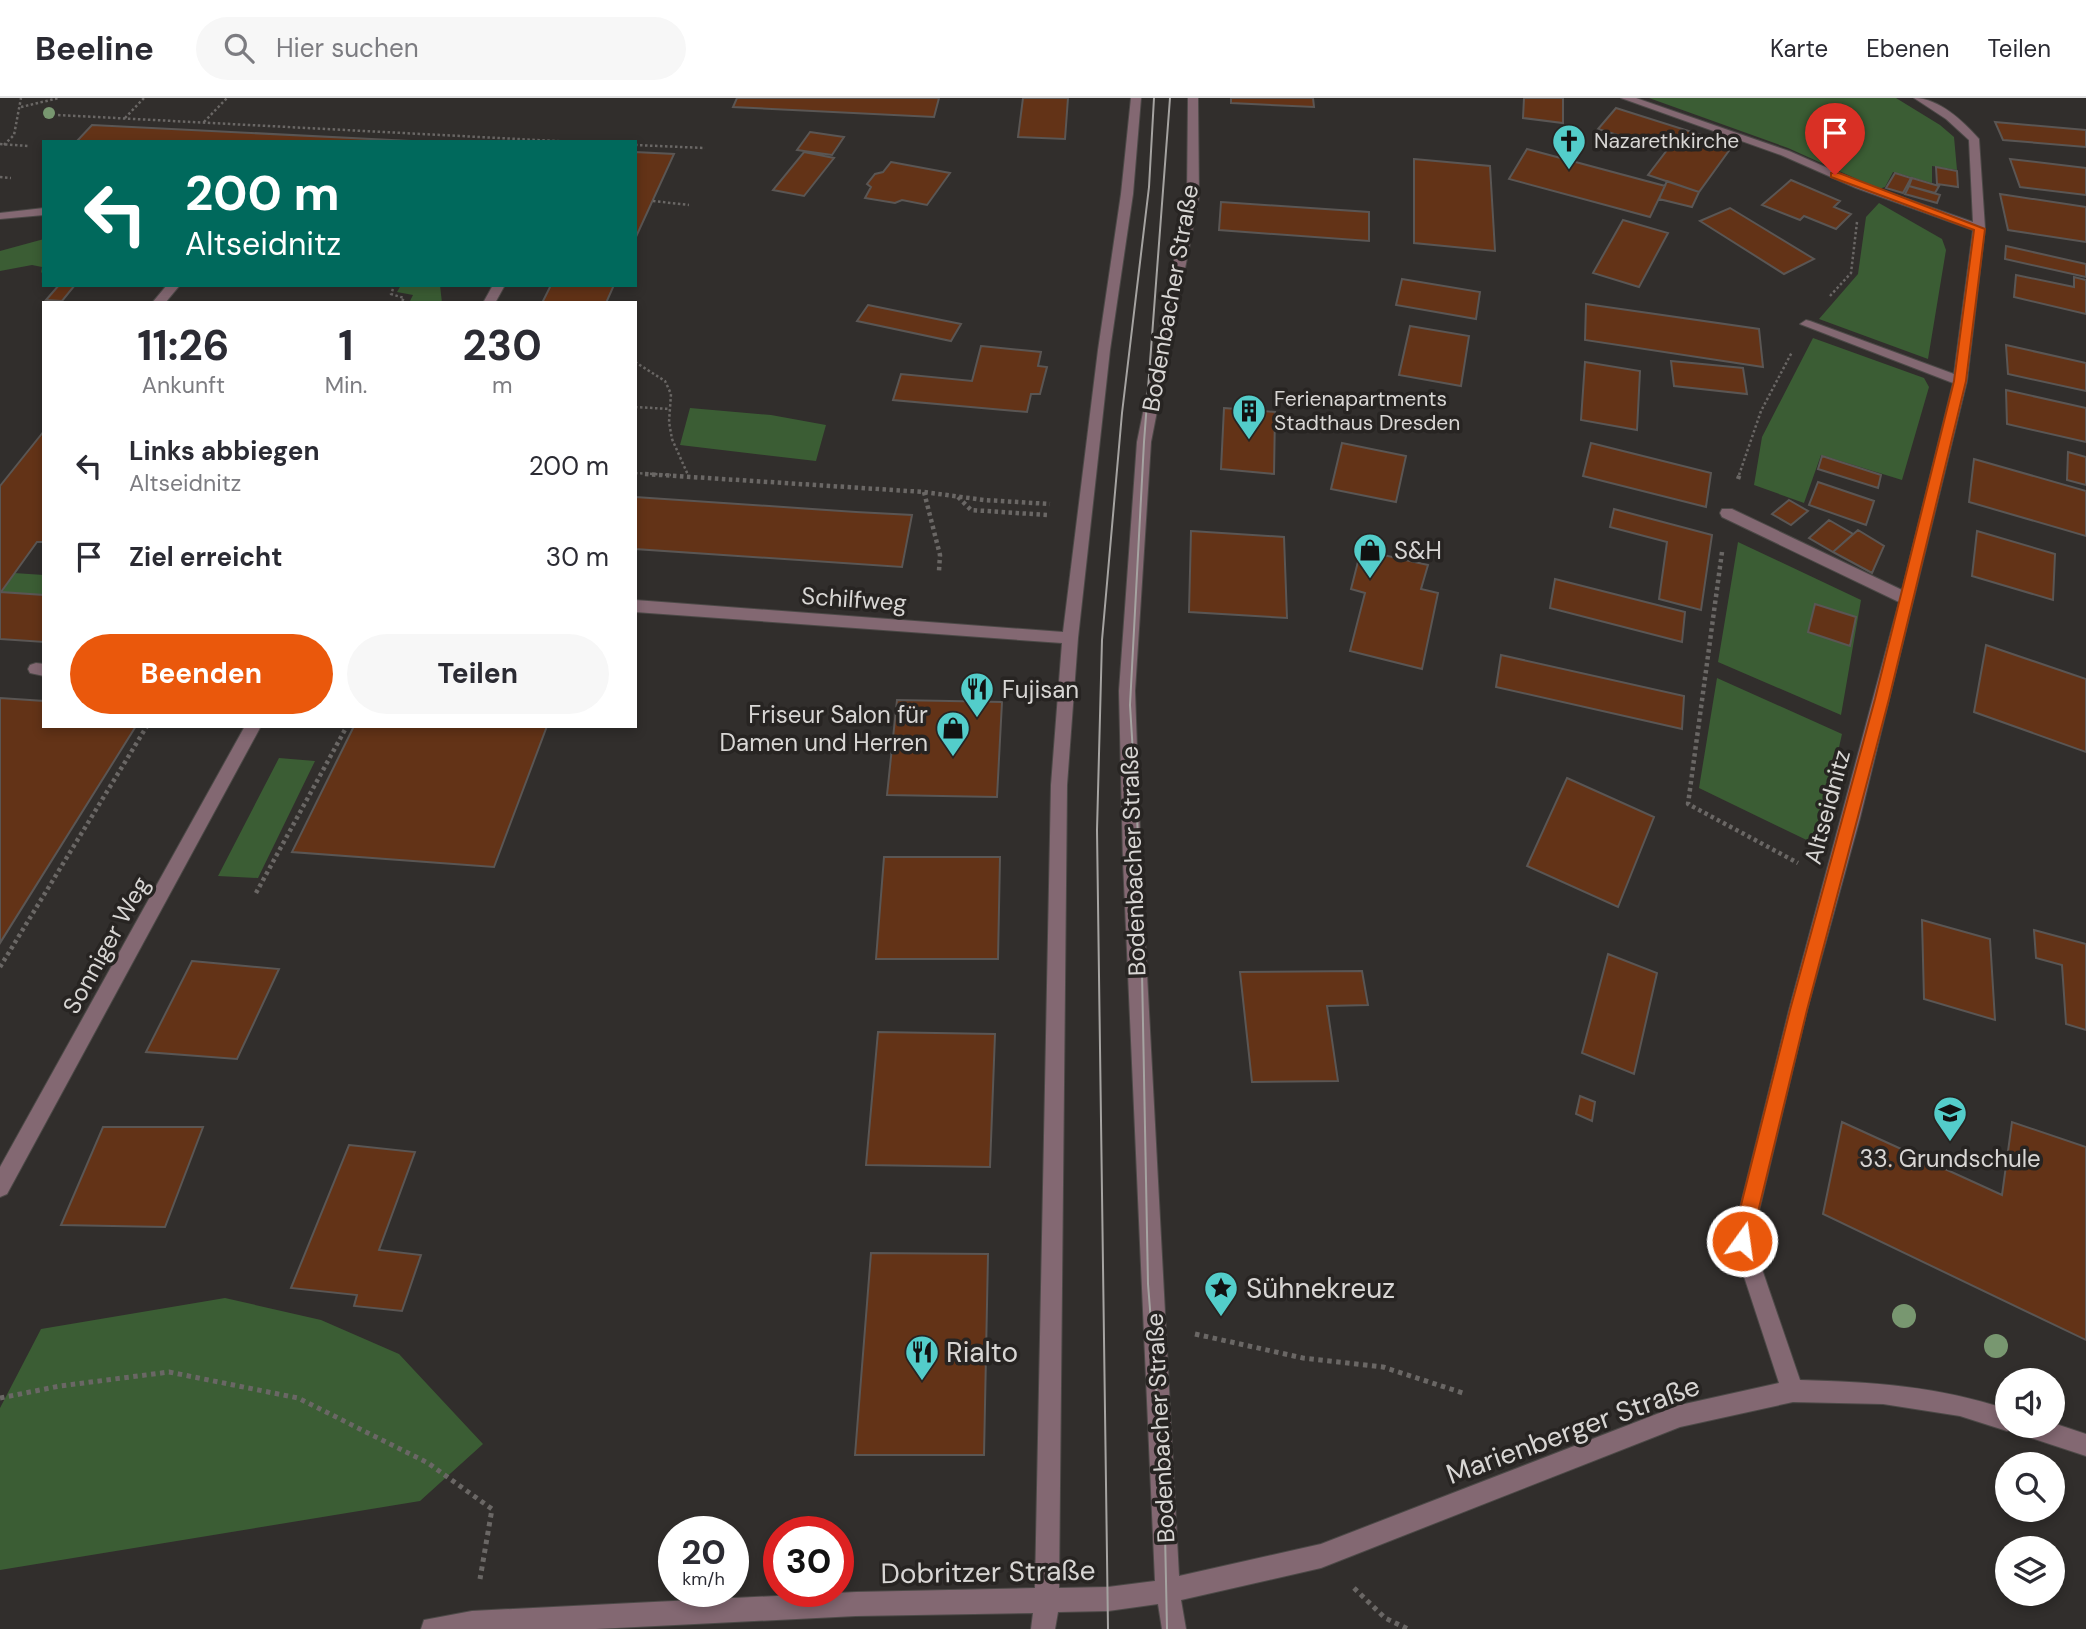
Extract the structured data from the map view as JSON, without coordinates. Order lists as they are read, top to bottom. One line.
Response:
{"streets":{"street":["Bodenbacher Straße","Schilfweg","Altseidnitz","Sonniger Weg","Marienberger Straße","Dobritzer Straße"]},"crossings":[["Bodenbacher Straße","Marienberger Straße"],["Bodenbacher Straße","Dobritzer Straße"],["Altseidnitz","Marienberger Straße"],["Marienberger Straße","Dobritzer Straße"]],"places":{"church":["Nazarethkirche"],"building":["Ferienapartments Stadthaus Dresden"],"shop":["S&H","Friseur Salon für Damen und Herren"],"restaurant":["Fujisan","Rialto"],"school or university":["33. Grundschule"],"place":["Sühnekreuz"]},"page":{"header":"Beeline","search":"Hier suchen","nav":["Karte","Ebenen","Teilen"],"turn":["200 m","Altseidnitz"],"eta":["11:26","Ankunft","1","Min.","230","m"],"list":[{"name":"Links abbiegen","note":"Altseidnitz","value":"200 m"},{"name":"Ziel erreicht","value":"30 m"}],"buttons":["Beenden","Teilen"],"speed":"20 km/h","limit":"30"}}
